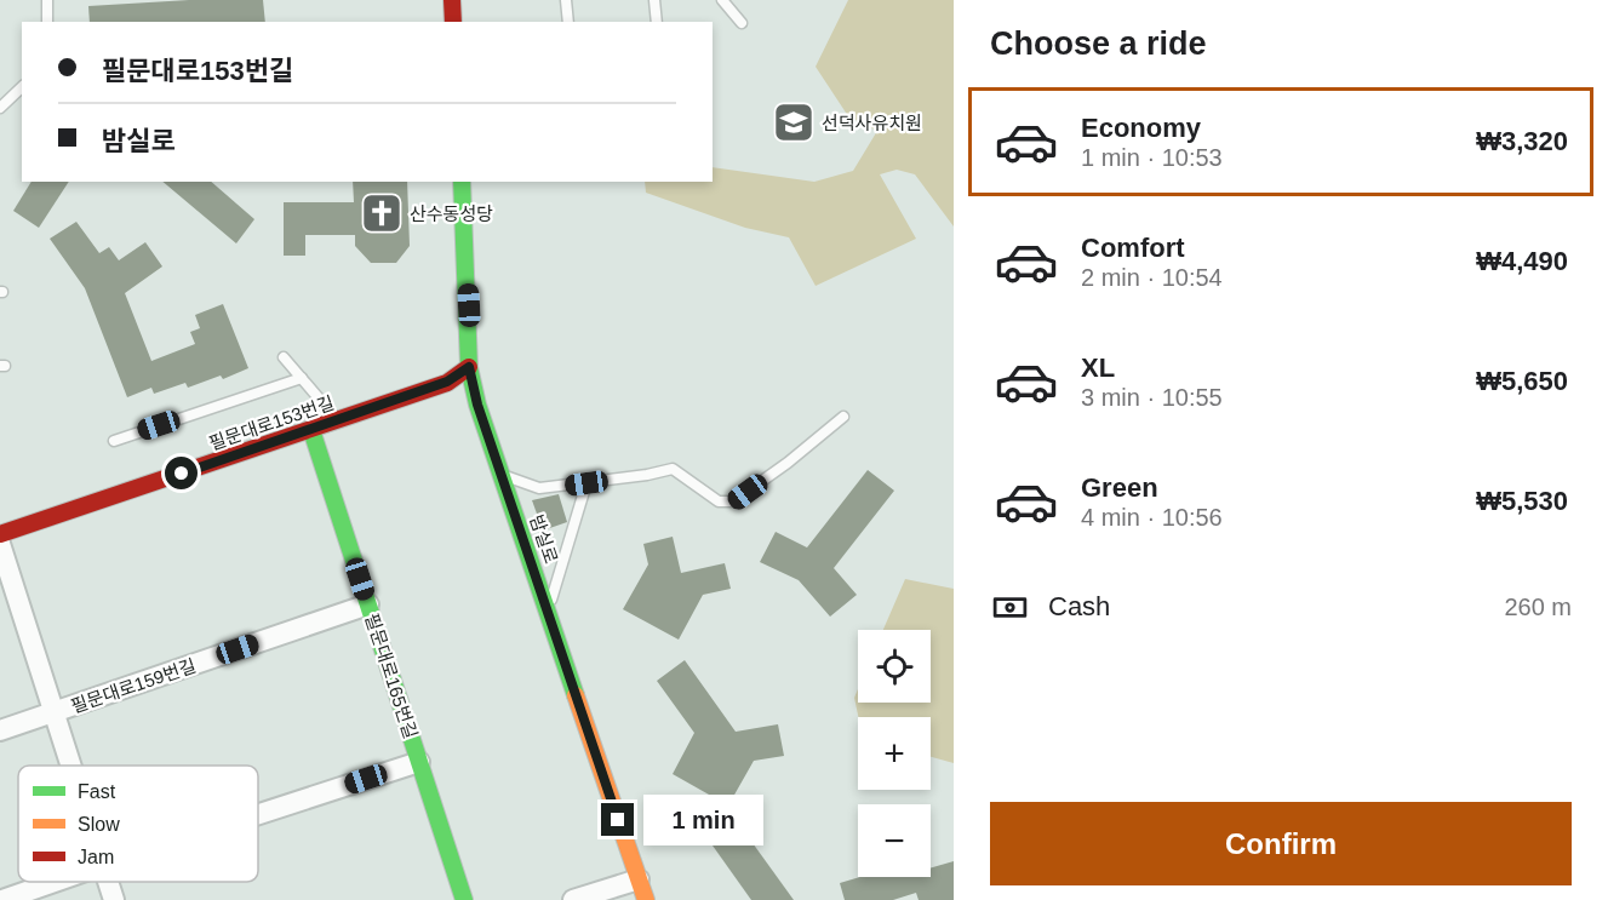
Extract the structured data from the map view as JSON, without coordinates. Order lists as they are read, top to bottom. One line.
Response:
{"streets":{"street":["필문대로153번길","밤실로","필문대로165번길","필문대로159번길"]},"crossings":[["필문대로153번길","밤실로"],["필문대로165번길","필문대로159번길"]],"places":{"school or university":["선덕사유치원"],"church":["산수동성당"]},"legend":["Fast","Slow","Jam"],"page":{"heading":"Choose a ride","banner":["필문대로153번길","밤실로"],"list":[{"name":"Economy","note":"1 min · 10:53","value":"₩3,320"},{"name":"Comfort","note":"2 min · 10:54","value":"₩4,490"},{"name":"XL","note":"3 min · 10:55","value":"₩5,650"},{"name":"Green","note":"4 min · 10:56","value":"₩5,530"}],"pay":["Cash","260 m"],"map_buttons":["+","−"],"buttons":"Confirm","bubble":"1 min"}}
